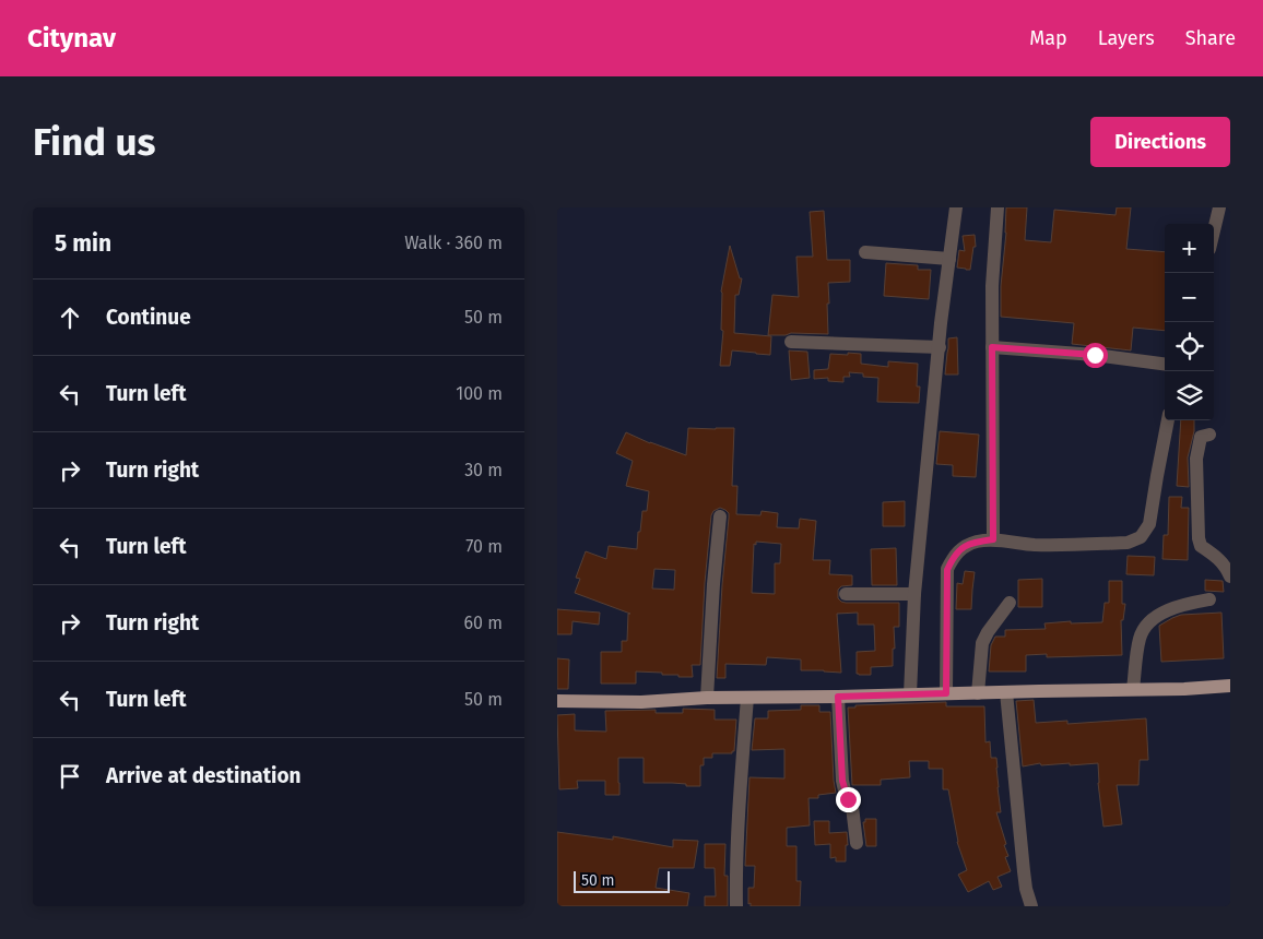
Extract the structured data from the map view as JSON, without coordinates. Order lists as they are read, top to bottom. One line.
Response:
{"scale_bar":"50 m","page":{"header":"Citynav","nav":["Map","Layers","Share"],"buttons":"Directions","title":"Find us","heading":["5 min","Walk · 360 m"],"map_buttons":["+","−"],"list":[["Continue","50 m"],["Turn left","100 m"],["Turn right","30 m"],["Turn left","70 m"],["Turn right","60 m"],["Turn left","50 m"],"Arrive at destination"],"scale":"50 m"}}
